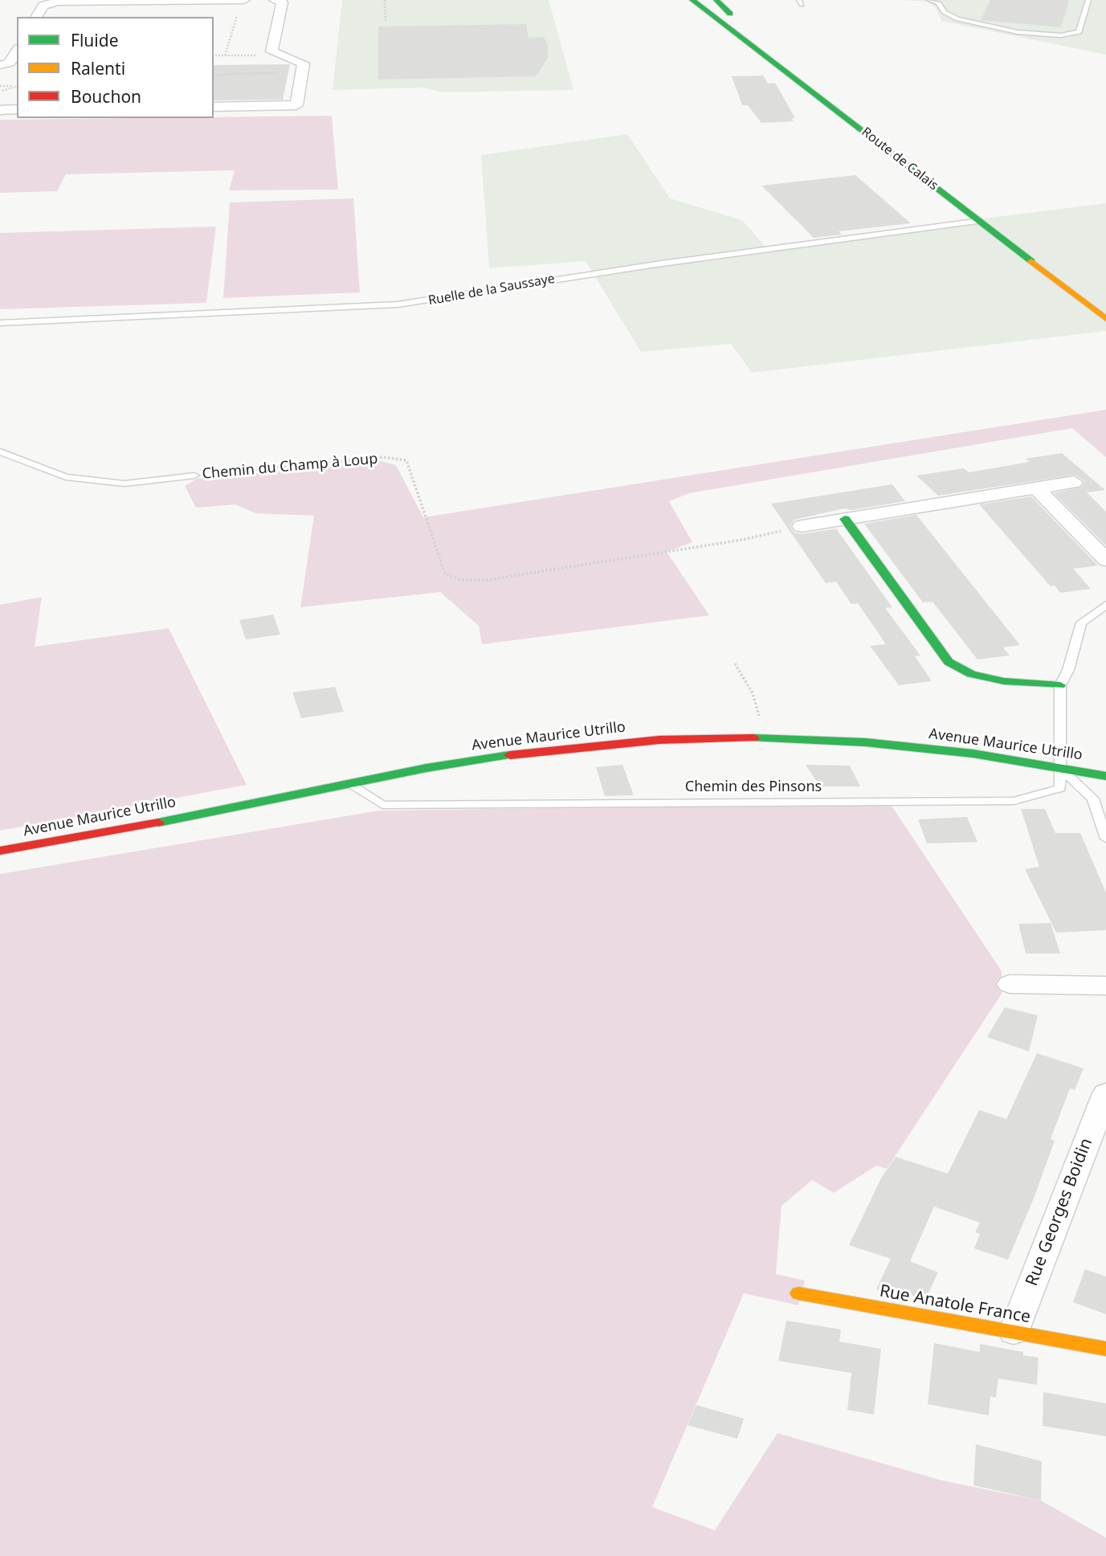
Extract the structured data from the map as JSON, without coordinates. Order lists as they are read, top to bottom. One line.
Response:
{"streets":{"main road":["Route de Calais","Avenue Maurice Utrillo","Rue Anatole France"],"street":["Rue Georges Boidin"],"lane":["Ruelle de la Saussaye","Chemin du Champ à Loup","Chemin des Pinsons"]},"crossings":[["Route de Calais","Ruelle de la Saussaye"],["Avenue Maurice Utrillo","Chemin des Pinsons"],["Rue Georges Boidin","Rue Anatole France"]],"legend":["Fluide","Ralenti","Bouchon"]}
